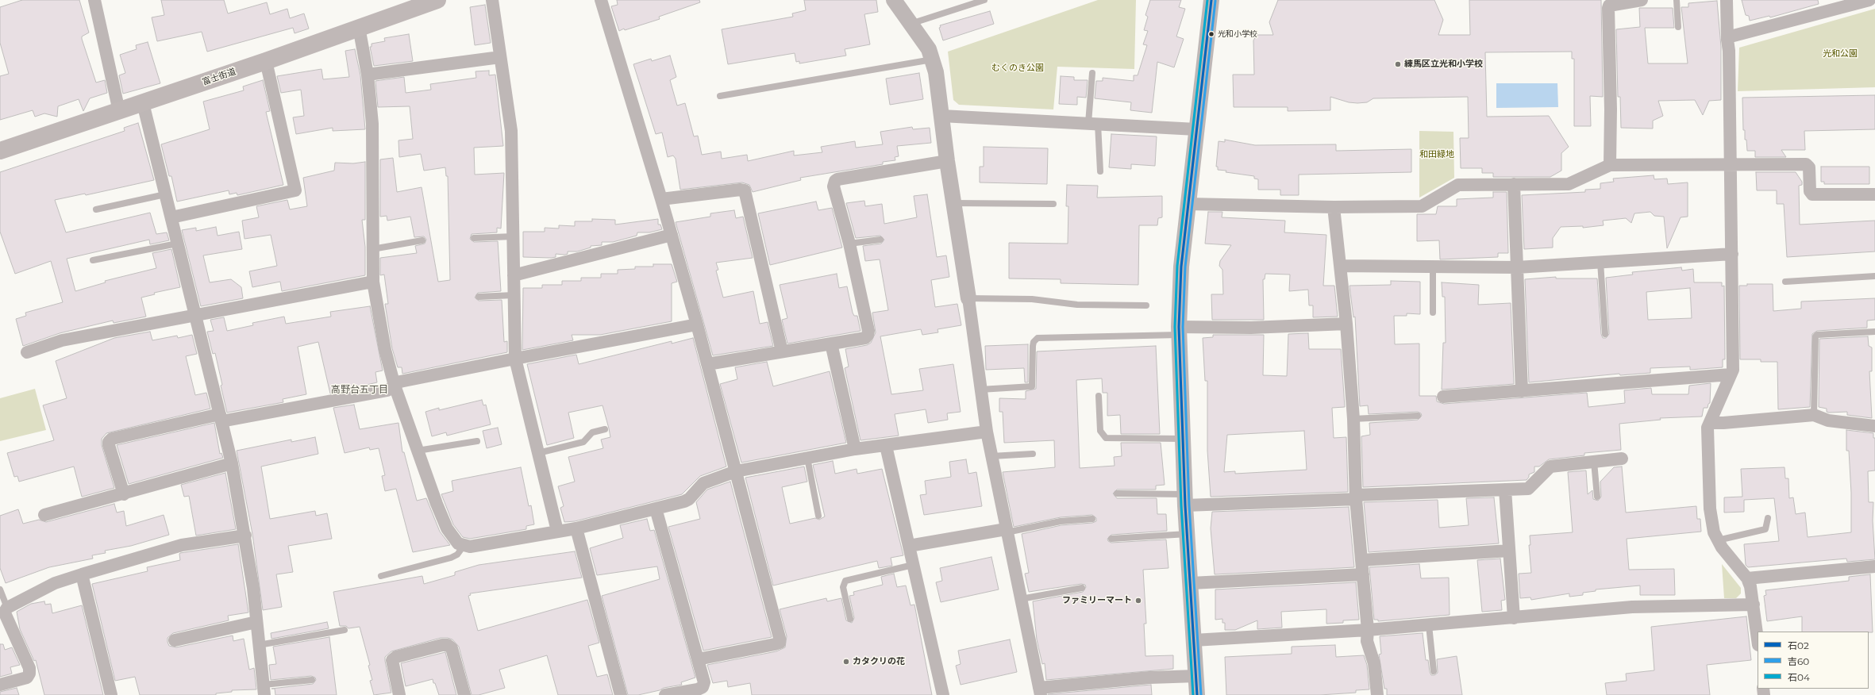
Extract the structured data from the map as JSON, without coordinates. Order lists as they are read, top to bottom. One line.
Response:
{"streets":{"main road":["富士街道"]},"districts":["高野台五丁目"],"parks":["光和公園","むくのき公園","和田緑地"],"places":["光和小学校","練馬区立光和小学校","ファミリーマート","カタクリの花"],"lines":["transit line 石02","transit line 石04","transit line 吉60"],"legend":["石02","吉60","石04"]}
